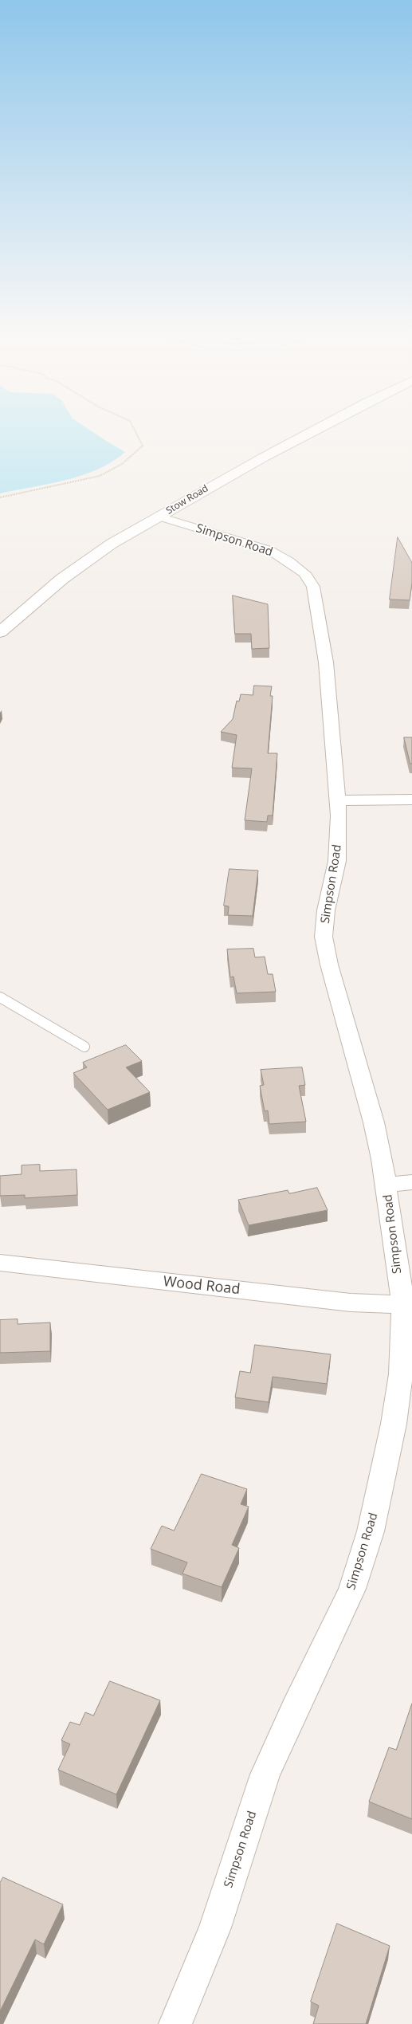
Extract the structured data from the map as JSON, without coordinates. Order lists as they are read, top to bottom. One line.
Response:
{"streets":{"street":["Stow Road","Simpson Road","Wood Road"]},"crossings":[["Stow Road","Simpson Road"],["Simpson Road","Wood Road"]]}
